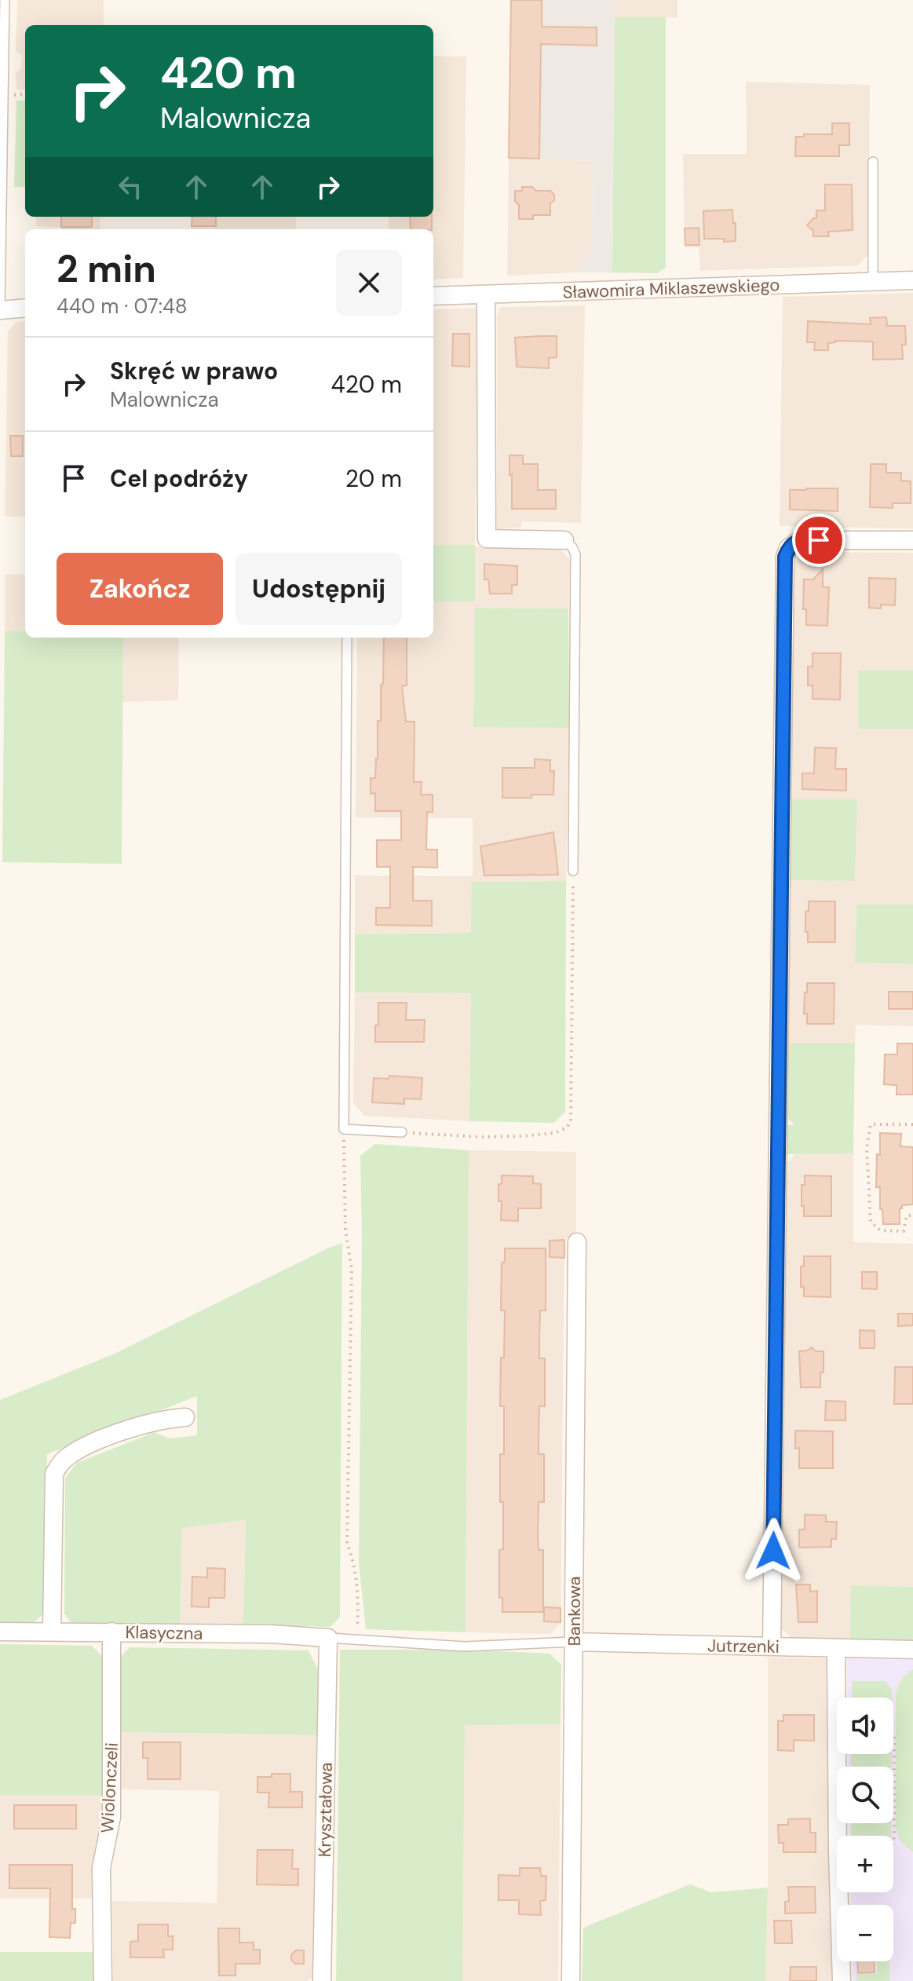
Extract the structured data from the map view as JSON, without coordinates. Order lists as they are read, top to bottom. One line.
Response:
{"streets":{"street":["Sławomira Miklaszewskiego","Bankowa","Klasyczna","Jutrzenki","Wiolonczeli","Kryształowa"]},"crossings":[["Bankowa","Jutrzenki"],["Klasyczna","Wiolonczeli"],["Klasyczna","Kryształowa"]],"page":{"turn":["420 m","Malownicza"],"heading":["2 min","440 m · 07:48"],"list":[{"name":"Skręć w prawo","note":"Malownicza","value":"420 m"},{"name":"Cel podróży","value":"20 m"}],"buttons":["Zakończ","Udostępnij"],"map_buttons":["+","−"]}}
